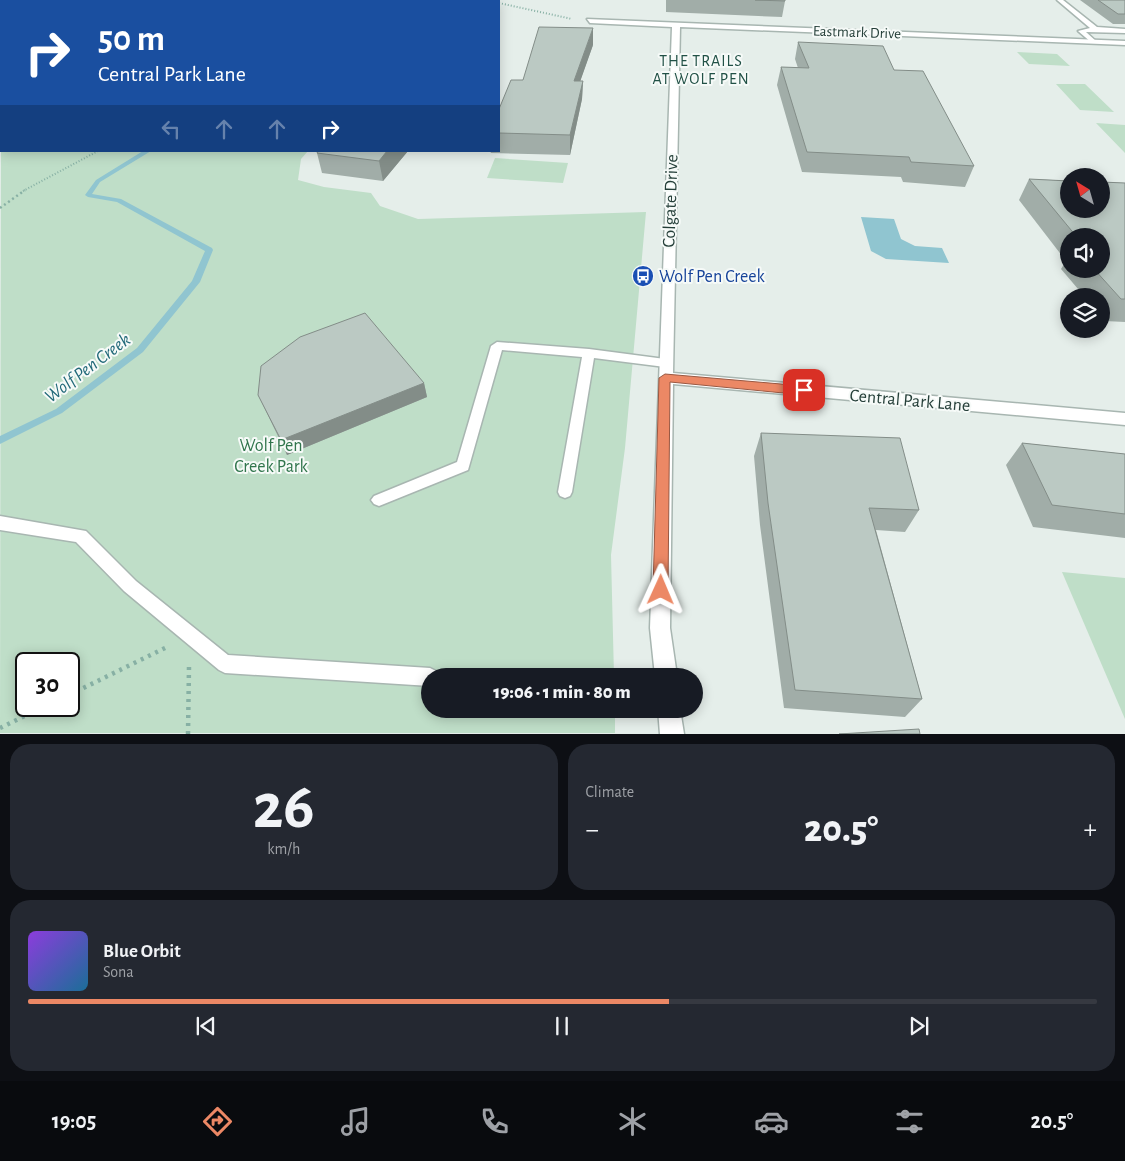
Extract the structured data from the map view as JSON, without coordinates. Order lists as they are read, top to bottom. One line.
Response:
{"streets":{"street":["Eastmark Drive","Colgate Drive","Central Park Lane"]},"crossings":[["Eastmark Drive","Colgate Drive"],["Colgate Drive","Central Park Lane"]],"districts":["THE TRAILS AT WOLF PEN"],"water":["Wolf Pen Creek"],"parks":["Wolf Pen Creek Park"],"places":{"bus stop":["Wolf Pen Creek"]},"north":"top left","page":{"turn":["50 m","Central Park Lane"],"limit":"30","trip":"19:06 · 1 min · 80 m","tile":[["26","km/h"],"Climate"],"heat":["−","20.5°","+"],"song":["Blue Orbit","Sona"],"tabs":["19:05","20.5°"]}}
